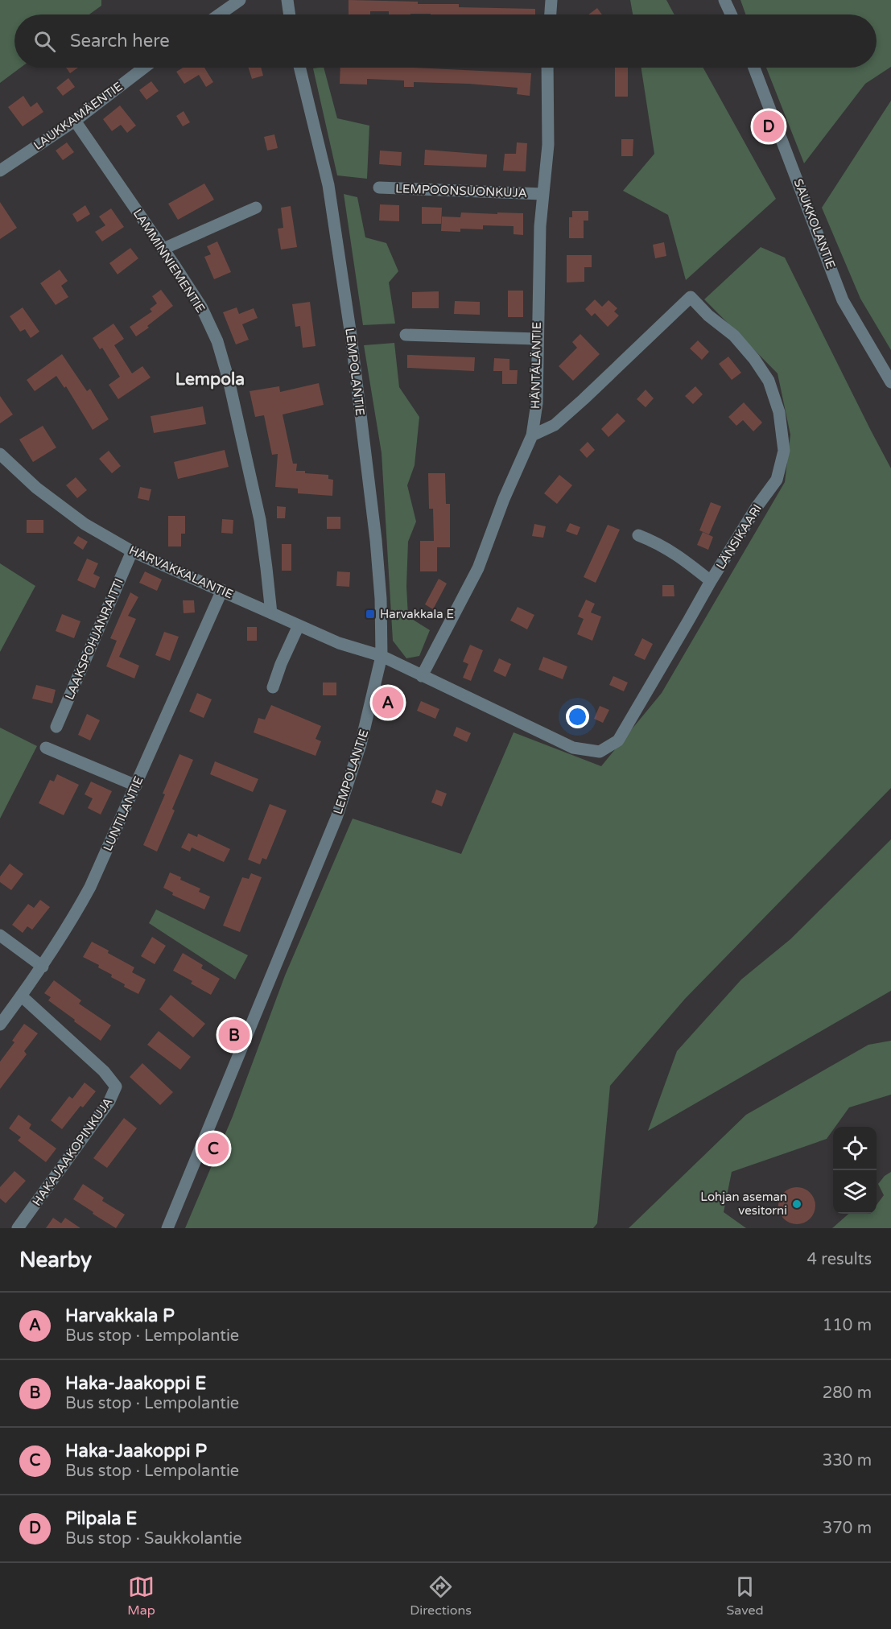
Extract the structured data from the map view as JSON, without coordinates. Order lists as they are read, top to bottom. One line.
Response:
{"streets":{"street":["LAUKKAMÄENTIE","LEMPOONSUONKUJA","SAUKKOLANTIE","LAMMINNIEMENTIE","HÄNTÄLÄNTIE","LEMPOLANTIE","LÄNSIKAARI","HARVAKKALANTIE","LAAKSPOHJANRAITTI","LUNTILANTIE","HAKAJAAKOPINKUJA"]},"crossings":[["LAUKKAMÄENTIE","LAMMINNIEMENTIE"],["LEMPOONSUONKUJA","HÄNTÄLÄNTIE"],["LAMMINNIEMENTIE","HARVAKKALANTIE"],["HÄNTÄLÄNTIE","LÄNSIKAARI"],["LEMPOLANTIE","LÄNSIKAARI"],["LEMPOLANTIE","HARVAKKALANTIE"],["LÄNSIKAARI","HARVAKKALANTIE"],["HARVAKKALANTIE","LAAKSPOHJANRAITTI"],["HARVAKKALANTIE","LUNTILANTIE"],["LUNTILANTIE","HAKAJAAKOPINKUJA"]],"districts":["Lempola"],"places":{"transit":["Harvakkala E"],"other":["Lohjan aseman vesitorni"]},"page":{"search":"Search here","pins":["D","A","B","C"],"heading":["Nearby","4 results"],"list":[{"mark":"A","name":"Harvakkala P","note":"Bus stop · Lempolantie","value":"110 m"},{"mark":"B","name":"Haka-Jaakoppi E","note":"Bus stop · Lempolantie","value":"280 m"},{"mark":"C","name":"Haka-Jaakoppi P","note":"Bus stop · Lempolantie","value":"330 m"},{"mark":"D","name":"Pilpala E","note":"Bus stop · Saukkolantie","value":"370 m"}],"nav":["Map","Directions","Saved"]}}
